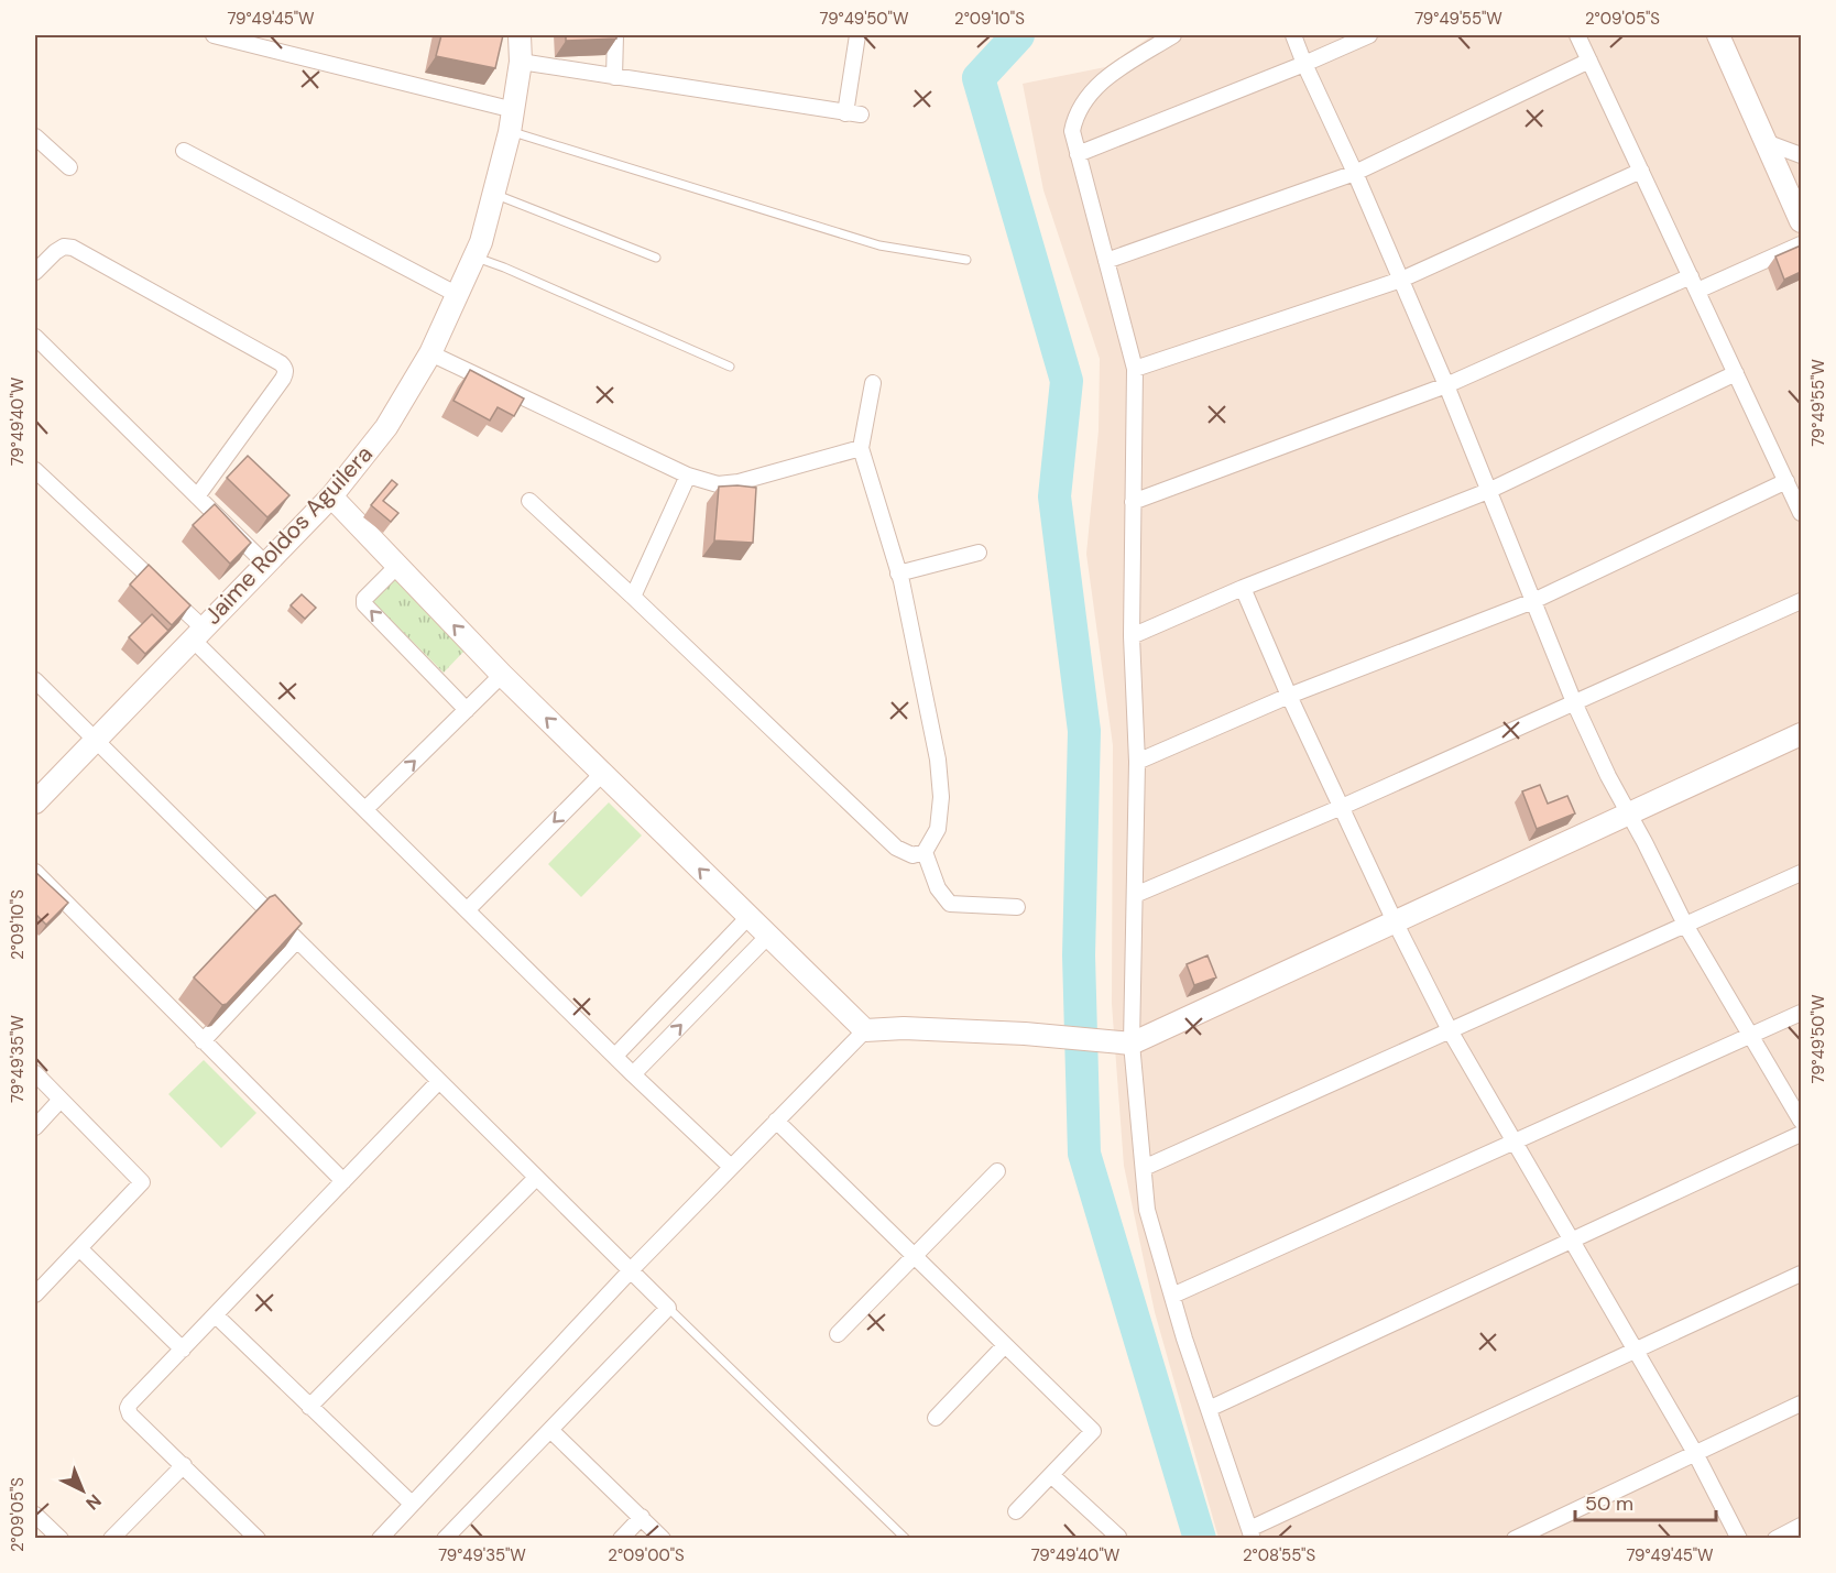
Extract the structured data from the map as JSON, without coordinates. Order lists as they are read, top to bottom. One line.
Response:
{"streets":{"street":["Jaime Roldos Aguilera"]},"scale_bar":"50 m","north":"bottom right","coordinates":["79°49'45\"W","79°49'50\"W","2°09'10\"S","79°49'55\"W","2°09'05\"S","79°49'40\"W","79°49'35\"W","2°09'00\"S","2°08'55\"S"]}
